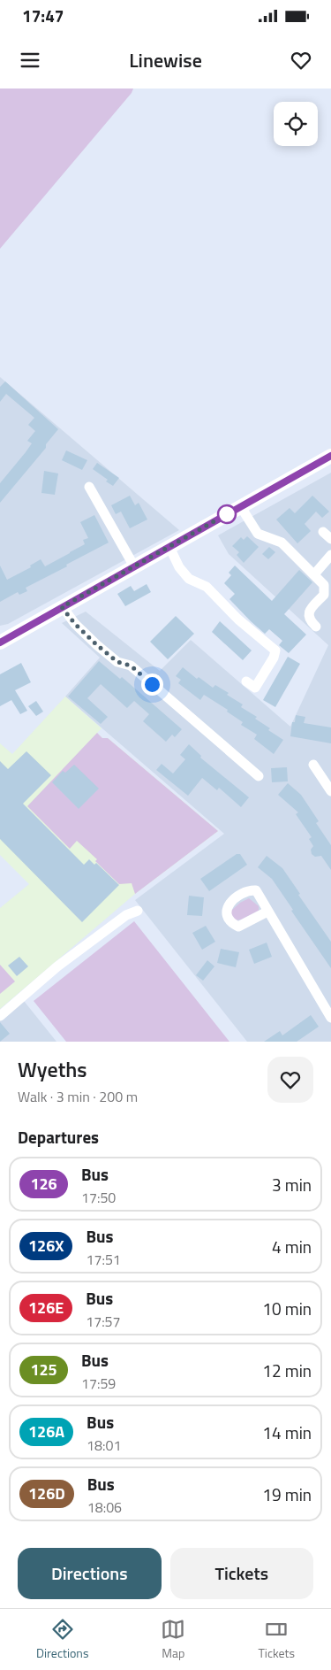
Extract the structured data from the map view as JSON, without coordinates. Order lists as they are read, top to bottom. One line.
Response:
{"lines":["bus line 126"],"page":{"status":"17:47","header":"Linewise","heading":[["Wyeths","Walk · 3 min · 200 m"],"Departures"],"list":[{"mark":"126","name":"Bus","note":"17:50","value":"3 min"},{"mark":"126X","name":"Bus","note":"17:51","value":"4 min"},{"mark":"126E","name":"Bus","note":"17:57","value":"10 min"},{"mark":"125","name":"Bus","note":"17:59","value":"12 min"},{"mark":"126A","name":"Bus","note":"18:01","value":"14 min"},{"mark":"126D","name":"Bus","note":"18:06","value":"19 min"}],"buttons":["Directions","Tickets"],"tabs":["Directions","Map","Tickets"]}}
